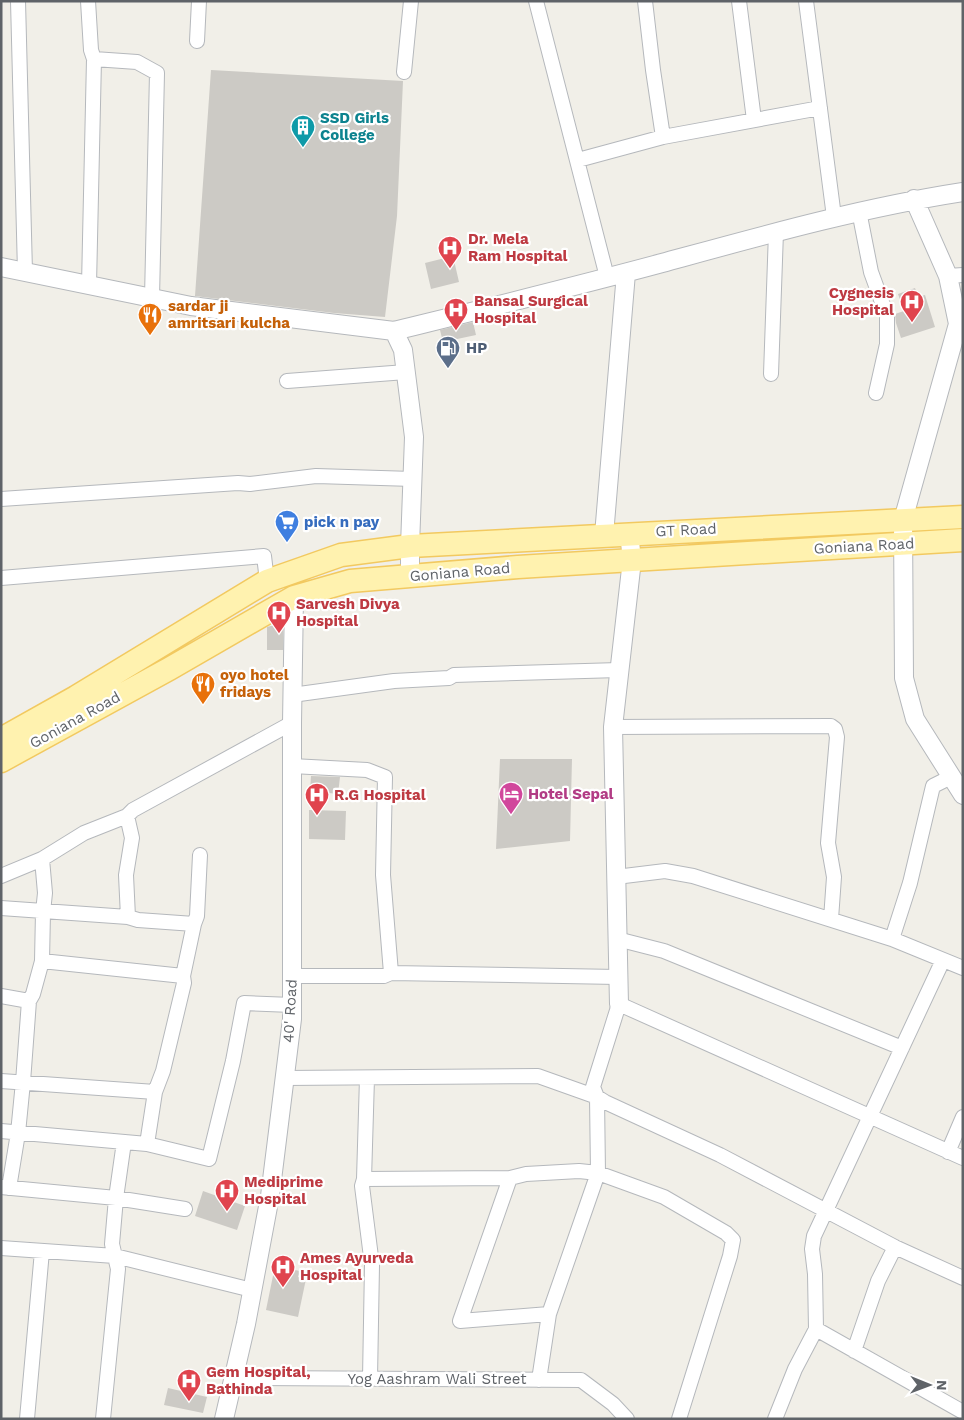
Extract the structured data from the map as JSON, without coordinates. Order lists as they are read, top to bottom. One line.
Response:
{"streets":{"main road":["GT Road","Goniana Road"],"street":["40' Road","Yog Aashram Wali Street"]},"crossings":[["GT Road","Goniana Road"],["Goniana Road","40' Road"],["40' Road","Yog Aashram Wali Street"]],"places":{"building":["SSD Girls College"],"hospital":["Dr. Mela Ram Hospital","Cygnesis Hospital","Bansal Surgical Hospital","Sarvesh Divya Hospital","R.G Hospital","Mediprime Hospital","Ames Ayurveda Hospital","Gem Hospital, Bathinda"],"restaurant":["sardar ji amritsari kulcha","oyo hotel fridays"],"fuel station":["HP"],"supermarket":["pick n pay"],"hotel":["Hotel Sepal"]},"north":"right"}
